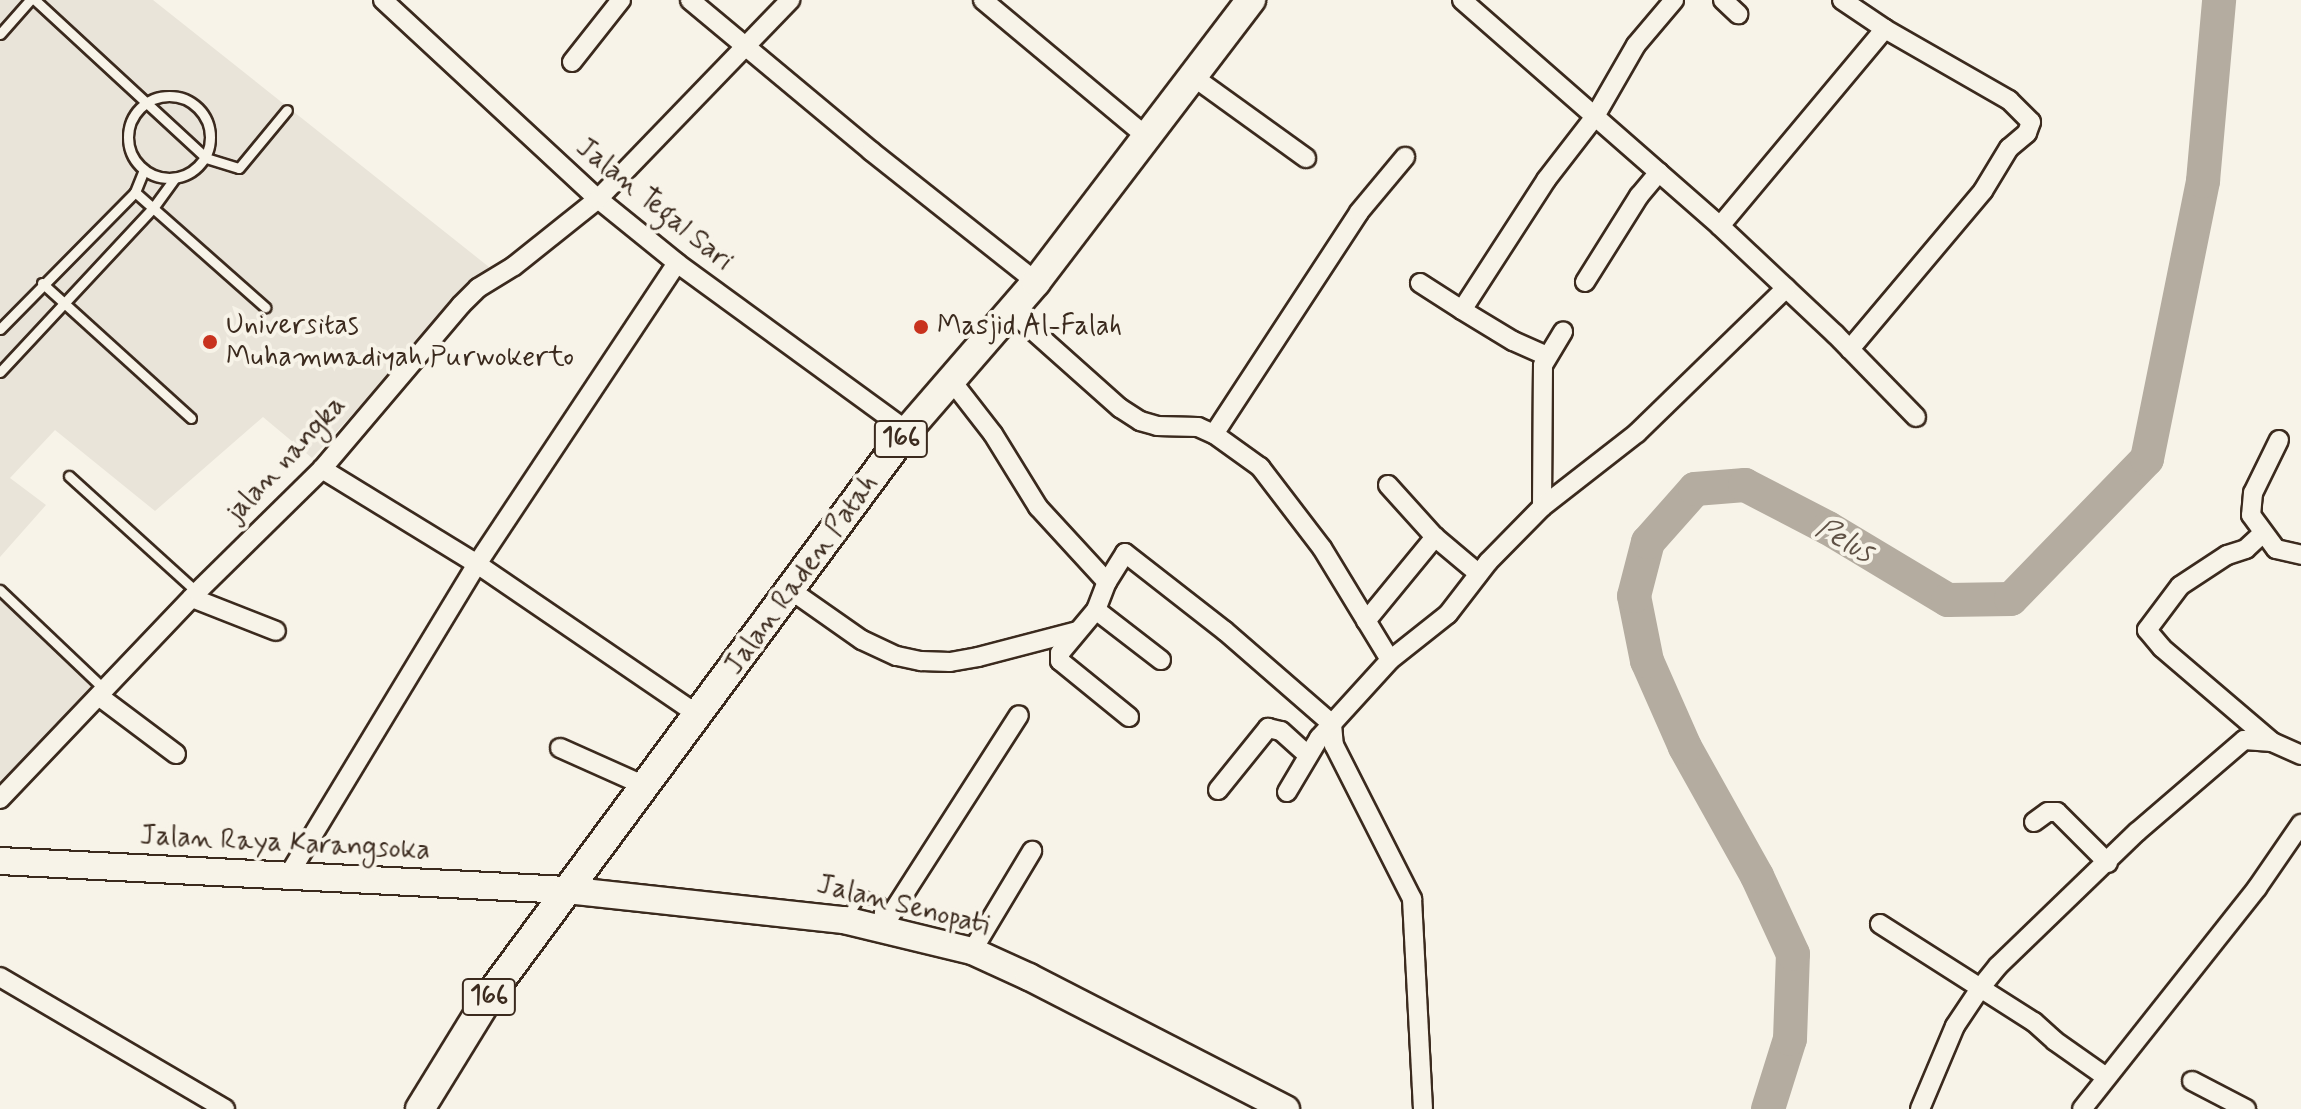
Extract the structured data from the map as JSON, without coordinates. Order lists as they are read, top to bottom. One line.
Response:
{"streets":{"main road":["166","Jalan Raden Patah","Jalan Raya Karangsoka","Jalan Senopati"],"street":["Jalan Tegal Sari","jalan nangka"]},"crossings":[["Jalan Tegal Sari","jalan nangka"],["Jalan Tegal Sari","Jalan Raden Patah"],["166","Jalan Raden Patah"],["166","Jalan Raya Karangsoka"],["166","Jalan Senopati"],["Jalan Raden Patah","Jalan Raya Karangsoka"],["Jalan Raden Patah","Jalan Senopati"],["Jalan Raya Karangsoka","Jalan Senopati"]],"water":["Pelus"],"places":["Masjid Al-Falah","Universitas Muhammadiyah Purwokerto"]}
